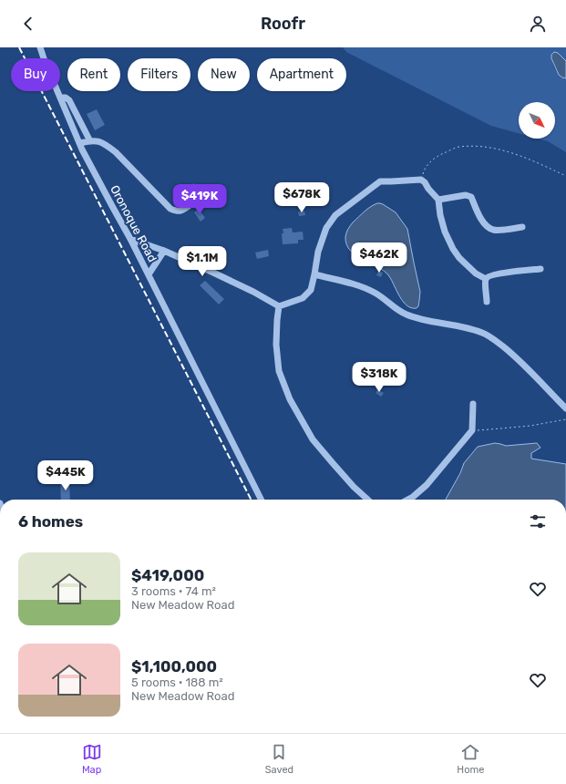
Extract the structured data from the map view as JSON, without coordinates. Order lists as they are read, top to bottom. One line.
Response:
{"streets":{"street":["Oronoque Road"]},"north":"bottom right","page":{"header":"Roofr","chip":["Buy","Rent","Filters","New","Apartment"],"price":["$678K","$419K","$462K","$1.1M","$318K","$445K"],"heading":"6 homes","list":[{"name":"$419,000","note":"3 rooms · 74 m² · New Meadow Road"},{"name":"$1,100,000","note":"5 rooms · 188 m² · New Meadow Road"}],"tabs":["Map","Saved","Home"]}}
